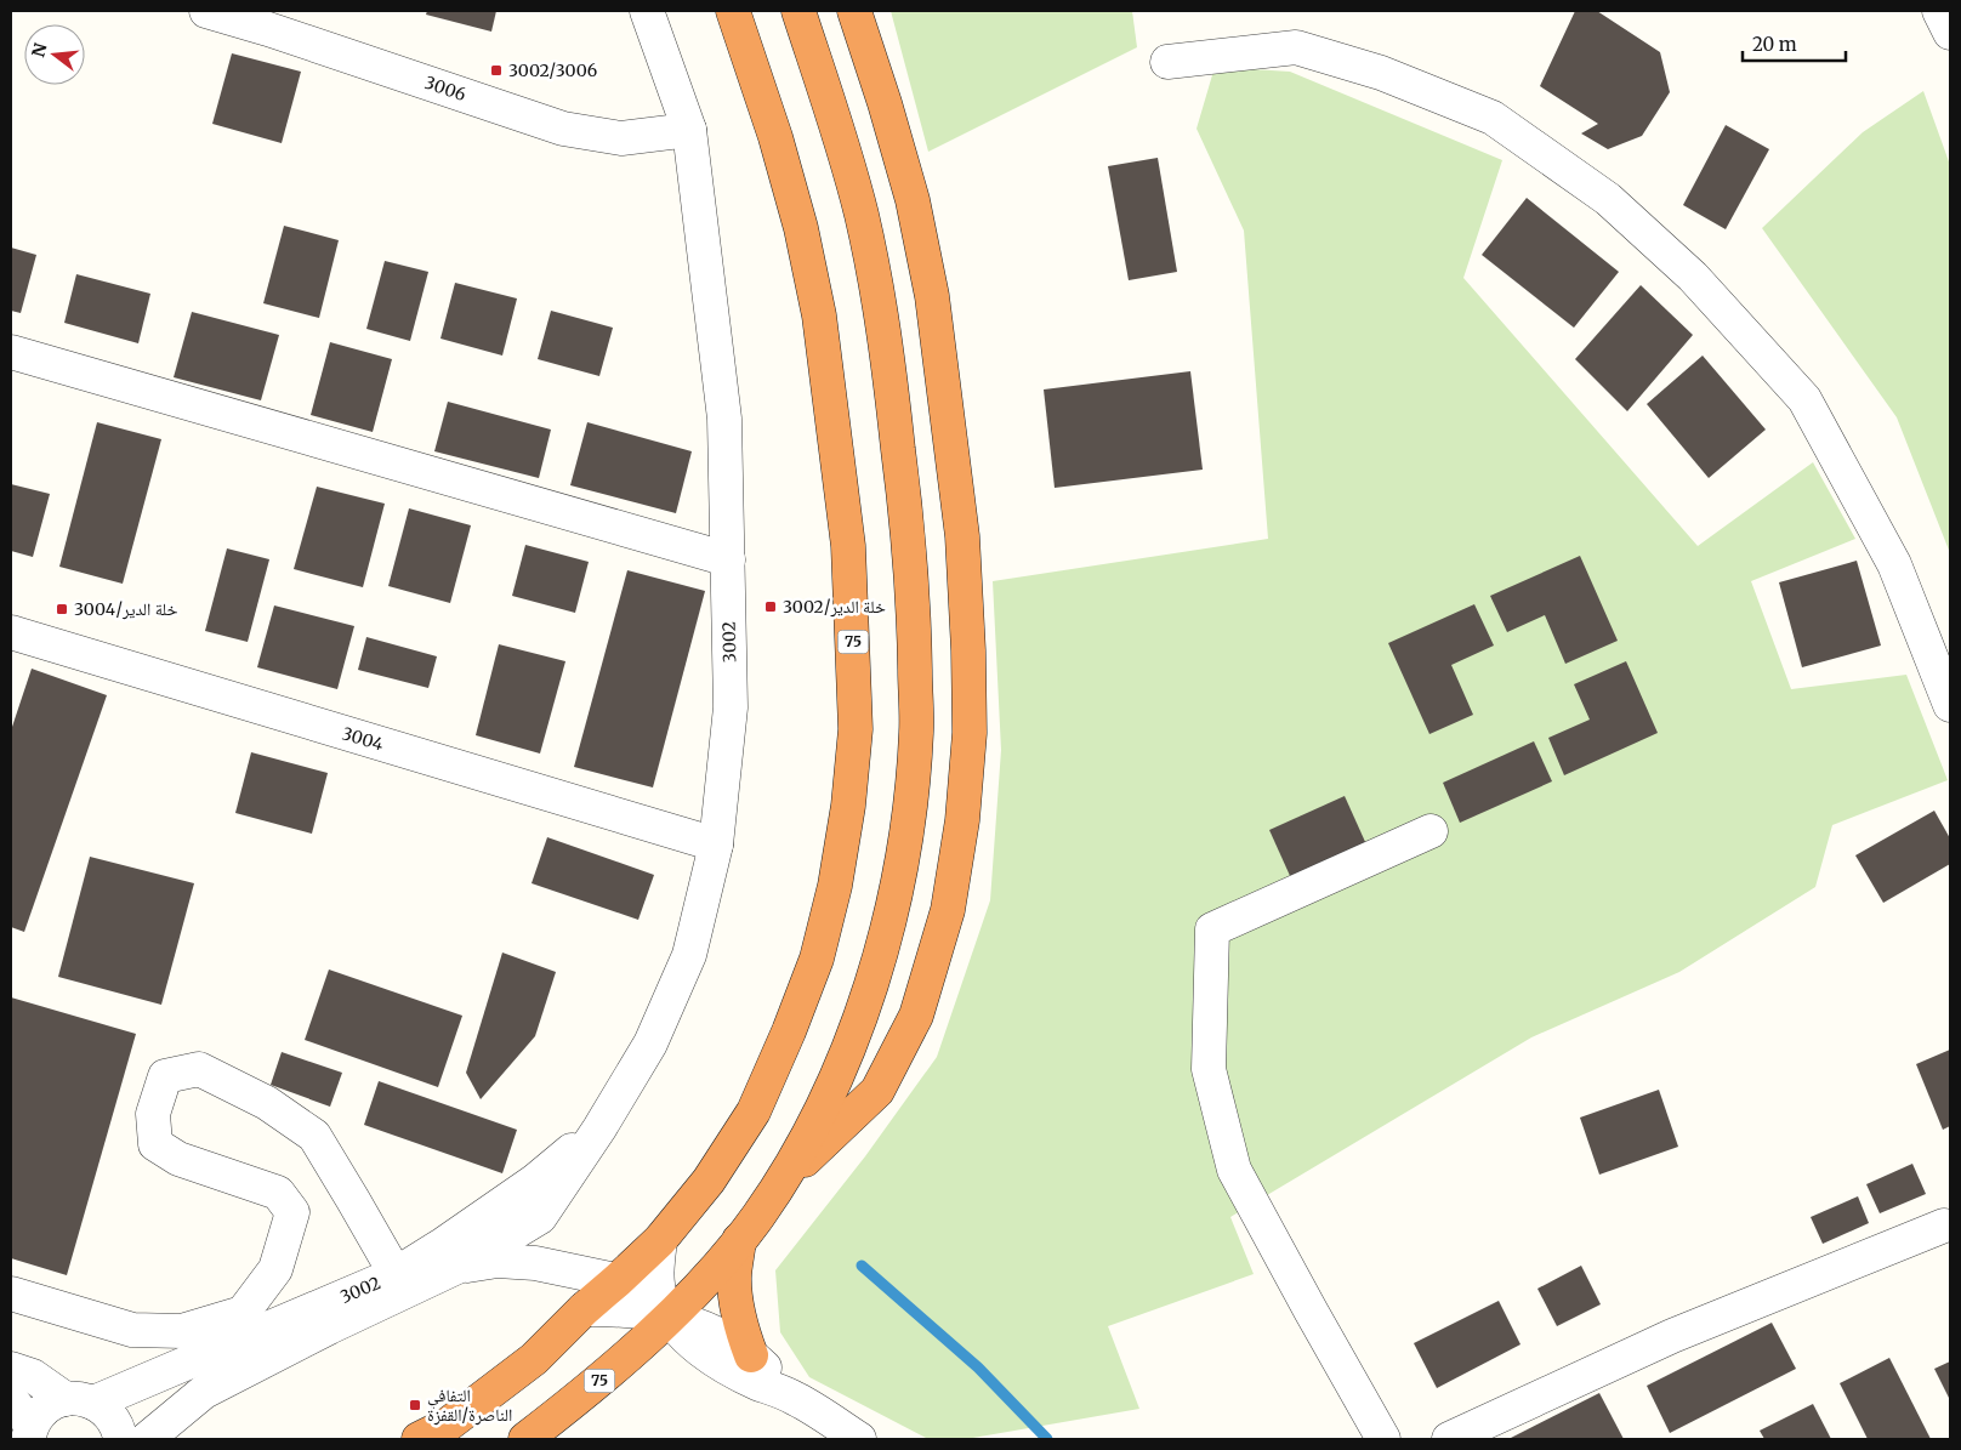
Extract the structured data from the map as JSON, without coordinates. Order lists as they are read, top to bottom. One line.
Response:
{"streets":{"highway":["75"],"street":["3006","3002","3004"]},"crossings":[["3006","3002"],["3002","3004"]],"places":{"transit":["3002/3006","خلة الدير/3002","خلة الدير/3004","التفافي الناصرة/القفزة"]},"scale_bar":"20 m","north":"left"}
